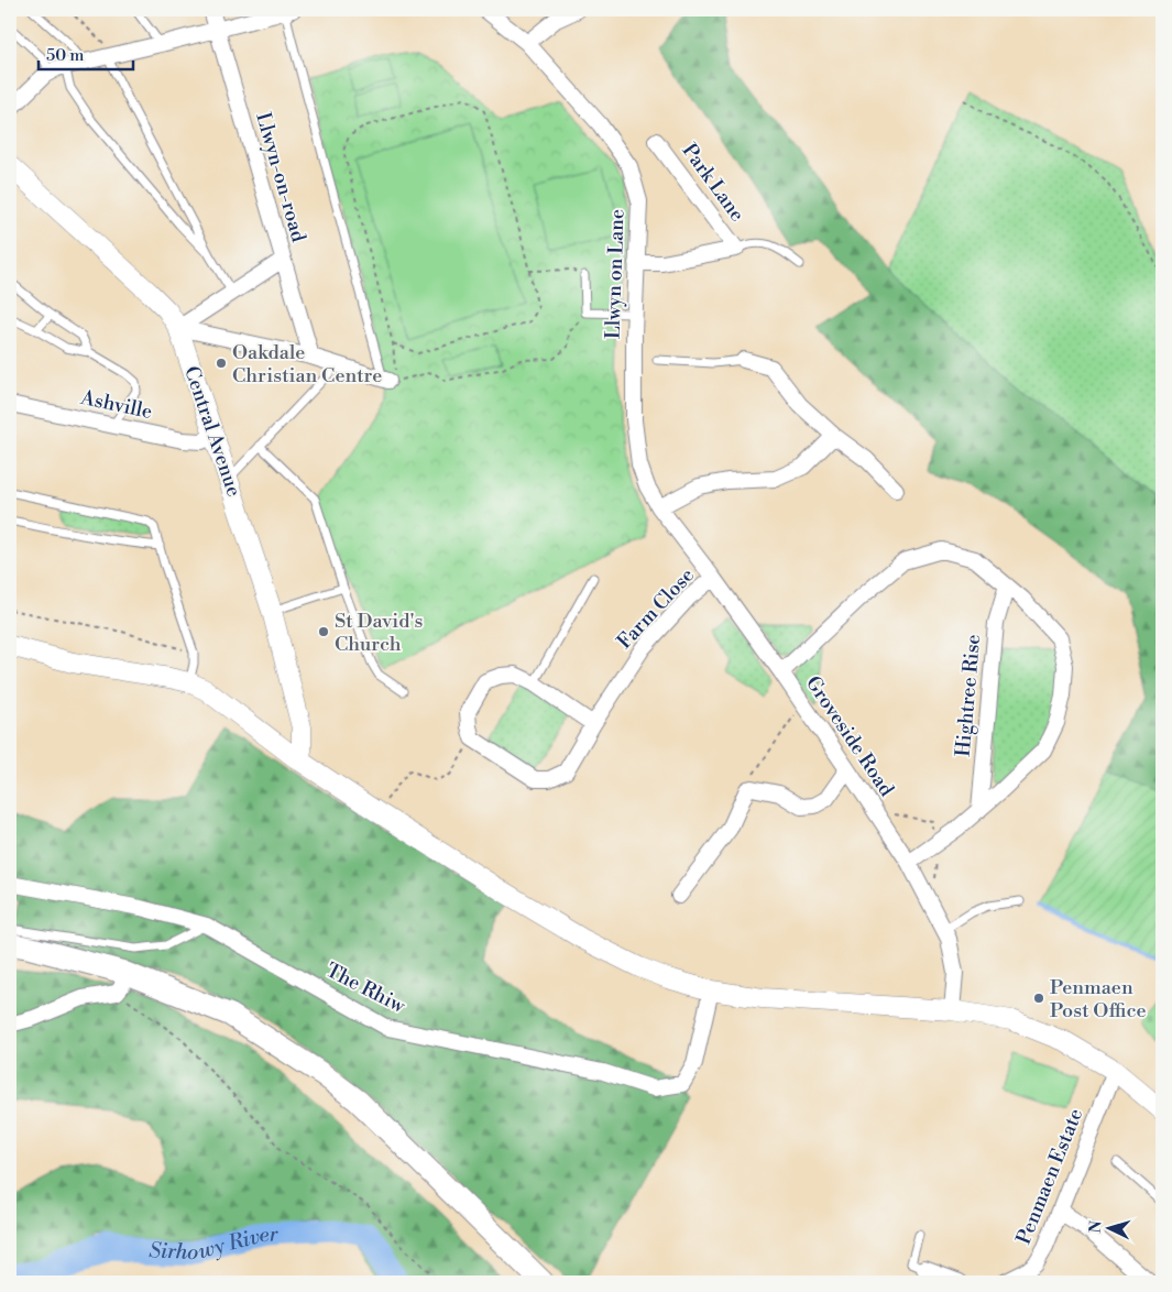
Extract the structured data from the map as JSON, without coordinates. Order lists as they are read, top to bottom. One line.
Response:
{"streets":{"street":["Llwyn-on-road","Park Lane","Llwyn on Lane","Ashville","Central Avenue","Farm Close","Hightree Rise","Groveside Road","The Rhiw","Penmaen Estate"]},"crossings":[["Park Lane","Llwyn on Lane"],["Llwyn on Lane","Groveside Road"],["Ashville","Central Avenue"],["Farm Close","Groveside Road"]],"water":["Sirhowy River"],"places":["Oakdale Christian Centre","St David's Church","Penmaen Post Office"],"scale_bar":"50 m","north":"left"}
